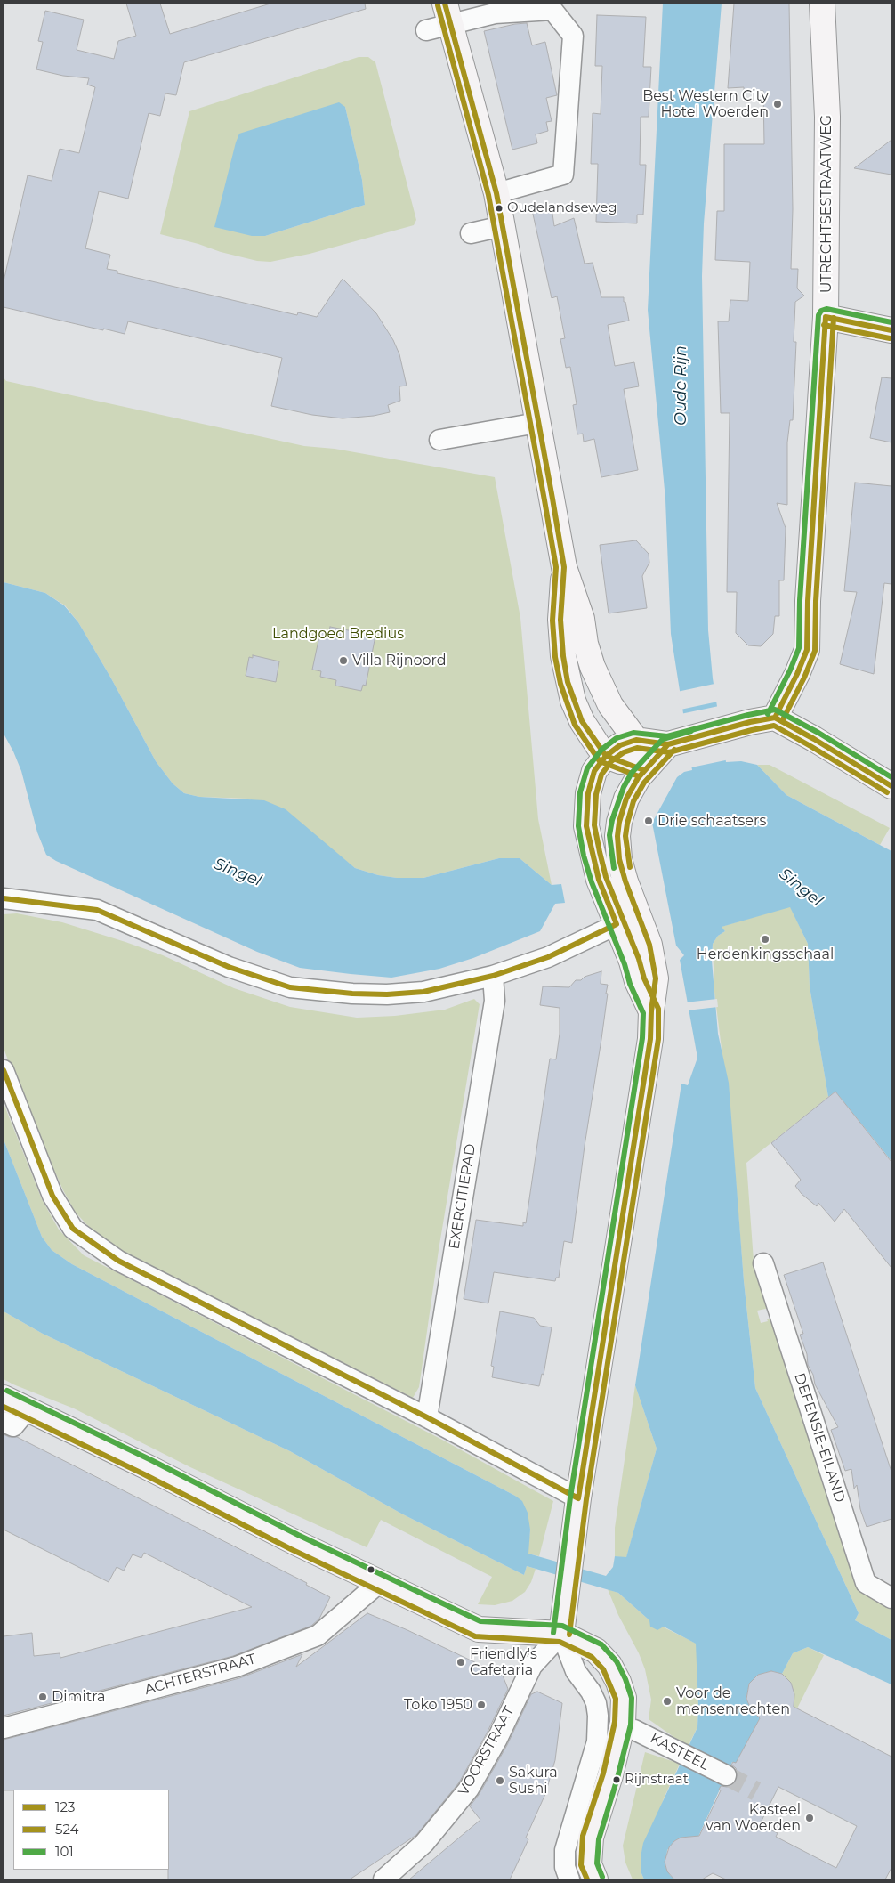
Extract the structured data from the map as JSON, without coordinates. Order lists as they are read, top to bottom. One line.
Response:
{"streets":{"main road":["UTRECHTSESTRAATWEG"],"street":["EXERCITIEPAD","DEFENSIE-EILAND","ACHTERSTRAAT","VOORSTRAAT","KASTEEL"]},"water":["Oude Rijn","Singel"],"parks":["Landgoed Bredius"],"places":["Best Western City Hotel Woerden","Oudelandseweg","Villa Rijnoord","Drie schaatsers","Herdenkingsschaal","Friendly's Cafetaria","Dimitra","Voor de mensenrechten","Toko 1950","Rijnstraat","Sakura Sushi","Kasteel van Woerden"],"lines":["transit line 123","transit line 524","transit line 101"],"legend":["123","524","101"]}
